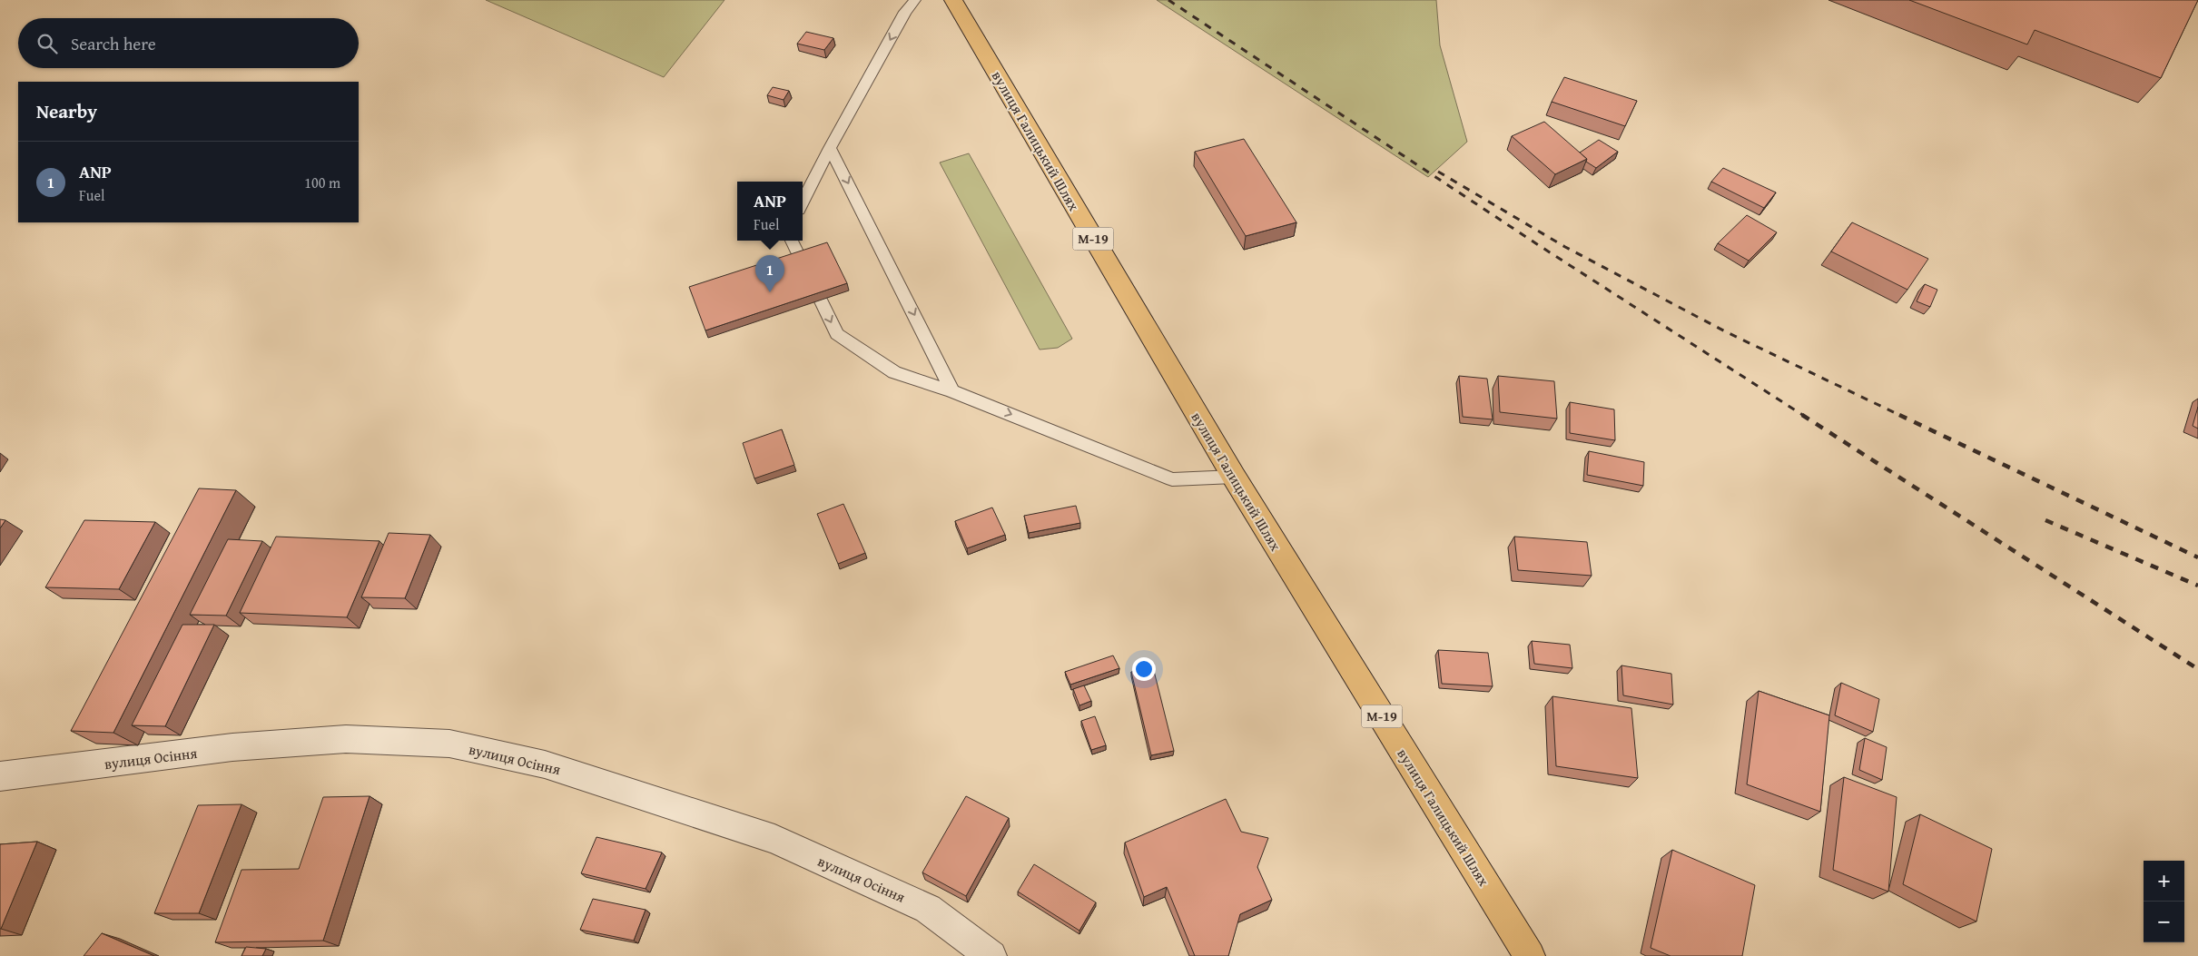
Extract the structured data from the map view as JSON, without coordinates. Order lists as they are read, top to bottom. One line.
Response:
{"streets":{"highway":["вулиця Галицький Шлях","М-19"],"street":["вулиця Осіння"]},"page":{"search":"Search here","heading":"Nearby","list":[{"mark":"1","name":"ANP","note":"Fuel","value":"100 m"}],"popup":["ANP","Fuel"],"pins":"1","map_buttons":["+","−"]}}
